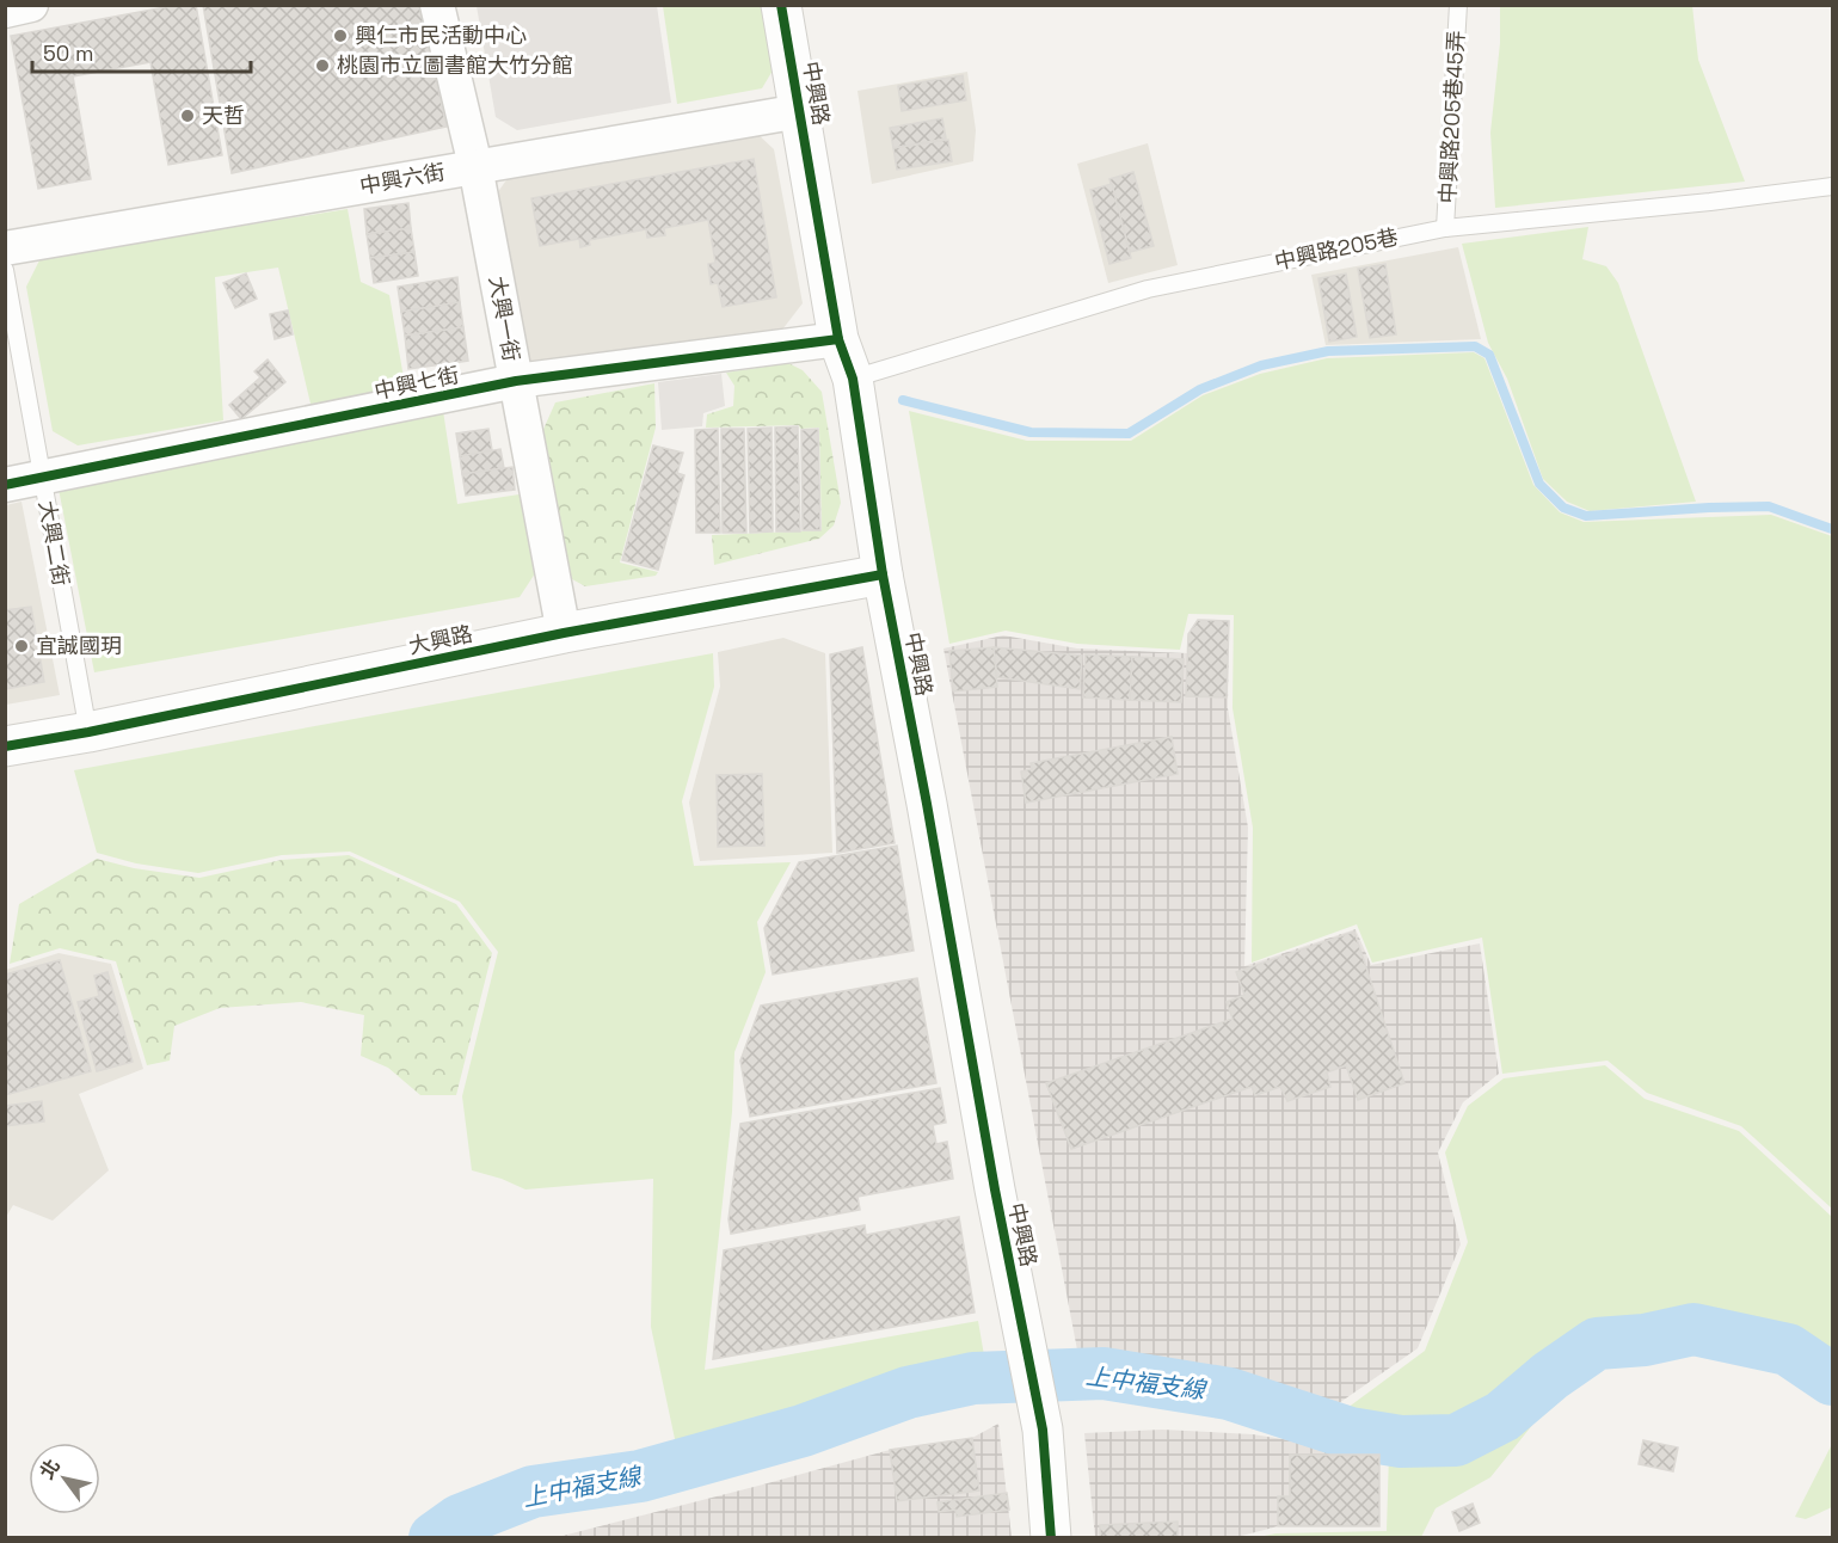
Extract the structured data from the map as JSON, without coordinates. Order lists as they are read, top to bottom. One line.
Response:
{"streets":{"street":["中興路","中興六街","大興一街","中興七街","大興路"],"lane":["中興路205巷45弄","中興路205巷","大興二街"]},"crossings":[["中興路","中興六街"],["中興路","中興路205巷"],["中興路","中興七街"],["中興路","大興路"],["中興路205巷45弄","中興路205巷"],["中興六街","大興一街"],["大興一街","中興七街"],["大興一街","大興路"],["中興七街","大興二街"],["大興二街","大興路"]],"water":["上中福支線"],"places":["興仁市民活動中心","桃園市立圖書館大竹分館","天哲","宜誠國玥"],"scale_bar":"50 m","north":"top left"}
